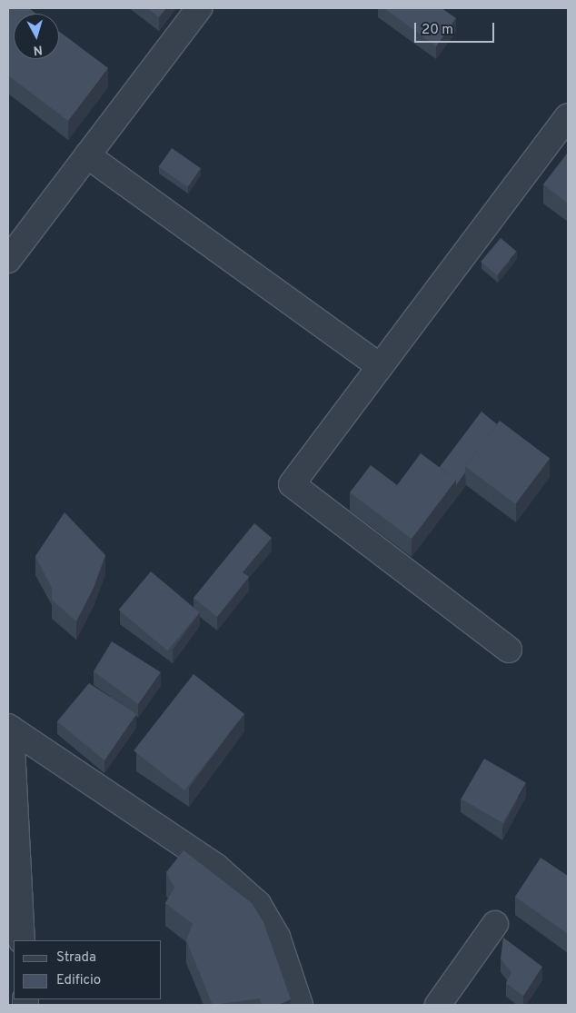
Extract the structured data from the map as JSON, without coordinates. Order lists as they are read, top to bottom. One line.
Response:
{"legend":["Strada","Edificio"],"scale_bar":"20 m","north":"bottom"}
